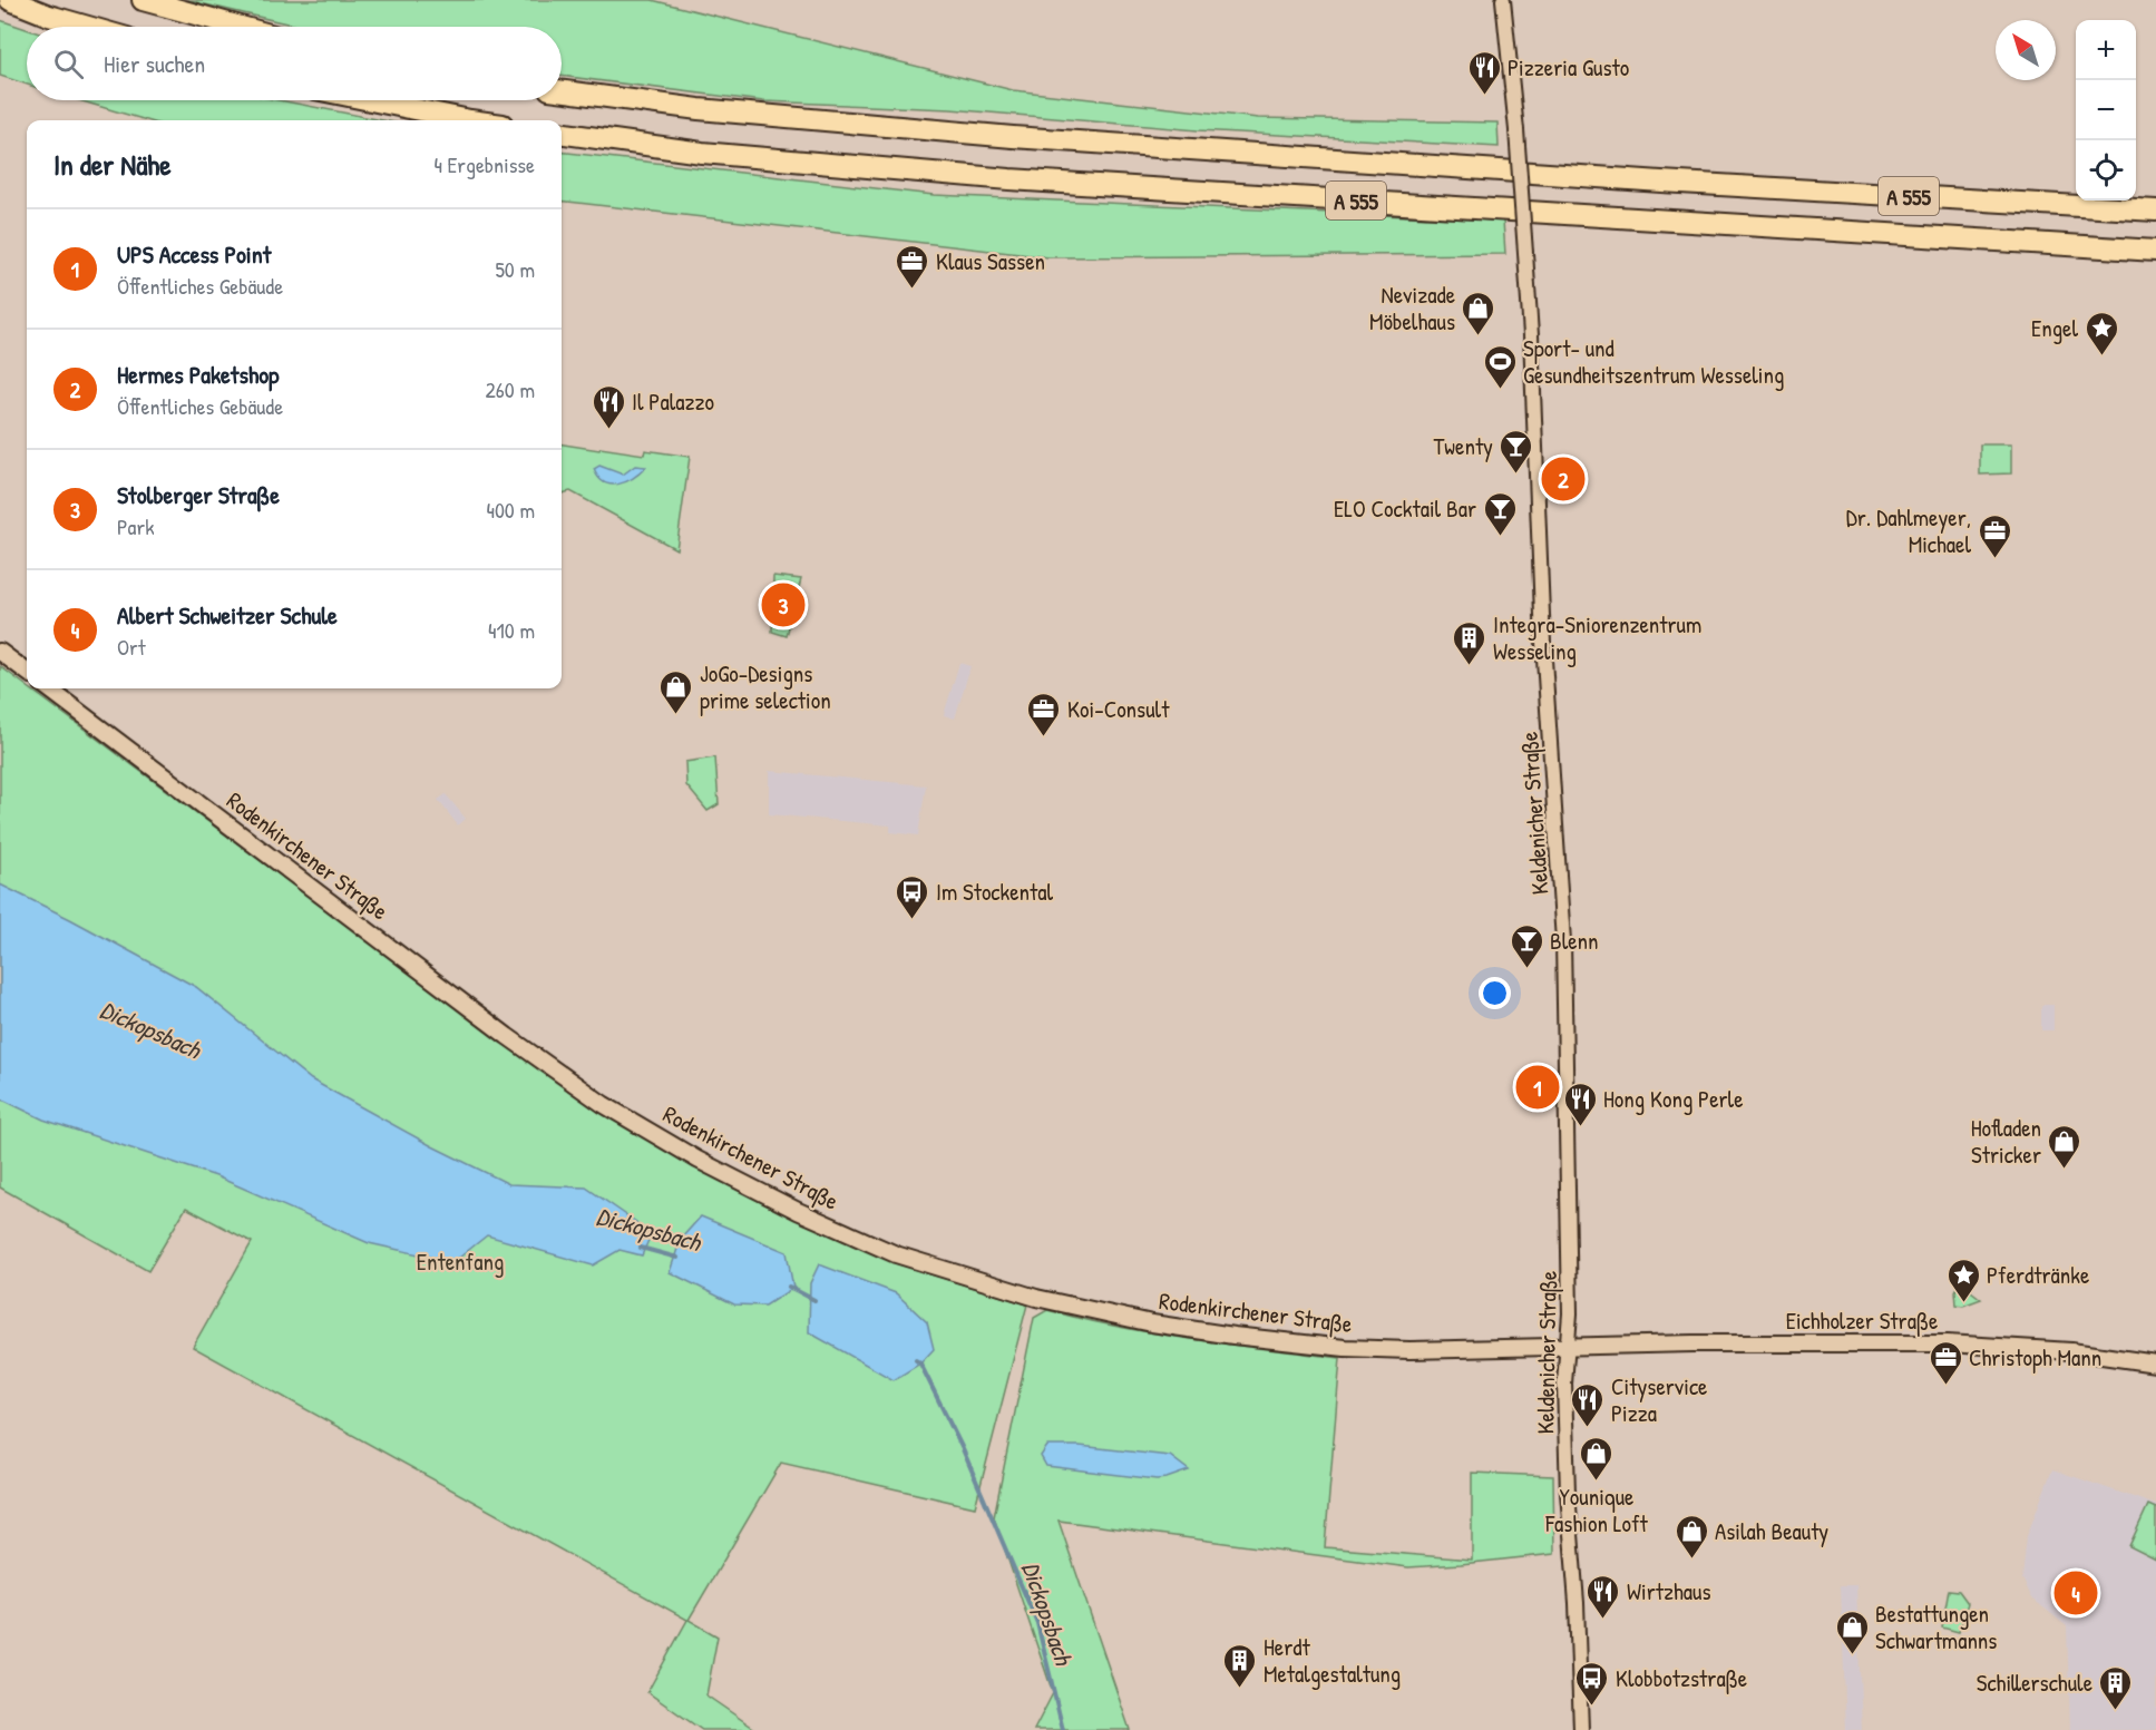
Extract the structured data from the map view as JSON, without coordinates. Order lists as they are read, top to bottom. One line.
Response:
{"streets":{"highway":["A 555"],"main road":["Rodenkirchener Straße","Eichholzer Straße"],"street":["Keldenicher Straße"]},"crossings":[["Keldenicher Straße","Rodenkirchener Straße"],["Keldenicher Straße","Eichholzer Straße"],["Rodenkirchener Straße","Eichholzer Straße"]],"water":["Dickopsbach"],"parks":["Entenfang"],"places":{"restaurant":["Pizzeria Gusto","Il Palazzo","Hong Kong Perle","Cityservice Pizza","Wirtzhaus"],"office":["Klaus Sassen","Dr. Dahlmeyer, Michael","Koi-Consult","Christoph Mann"],"shop":["Nevizade Möbelhaus","JoGo-Designs prime selection","Hofladen Stricker","Younique Fashion Loft","Asilah Beauty","Bestattungen Schwartmanns"],"place":["Engel","Pferdtränke"],"sports":["Sport- und Gesundheitszentrum Wesseling"],"bar":["Twenty","ELO Cocktail Bar","Blenn"],"building":["Integra-Sniorenzentrum Wesseling","Herdt Metalgestaltung","Schillerschule"],"bus stop":["Im Stockental","Klobbotzstraße"]},"north":"top left","page":{"map_buttons":["+","−"],"search":"Hier suchen","heading":["In der Nähe","4 Ergebnisse"],"list":[{"mark":"1","name":"UPS Access Point","note":"Öffentliches Gebäude","value":"50 m"},{"mark":"2","name":"Hermes Paketshop","note":"Öffentliches Gebäude","value":"260 m"},{"mark":"3","name":"Stolberger Straße","note":"Park","value":"400 m"},{"mark":"4","name":"Albert Schweitzer Schule","note":"Ort","value":"410 m"}],"pins":["2","3","1","4"]}}
